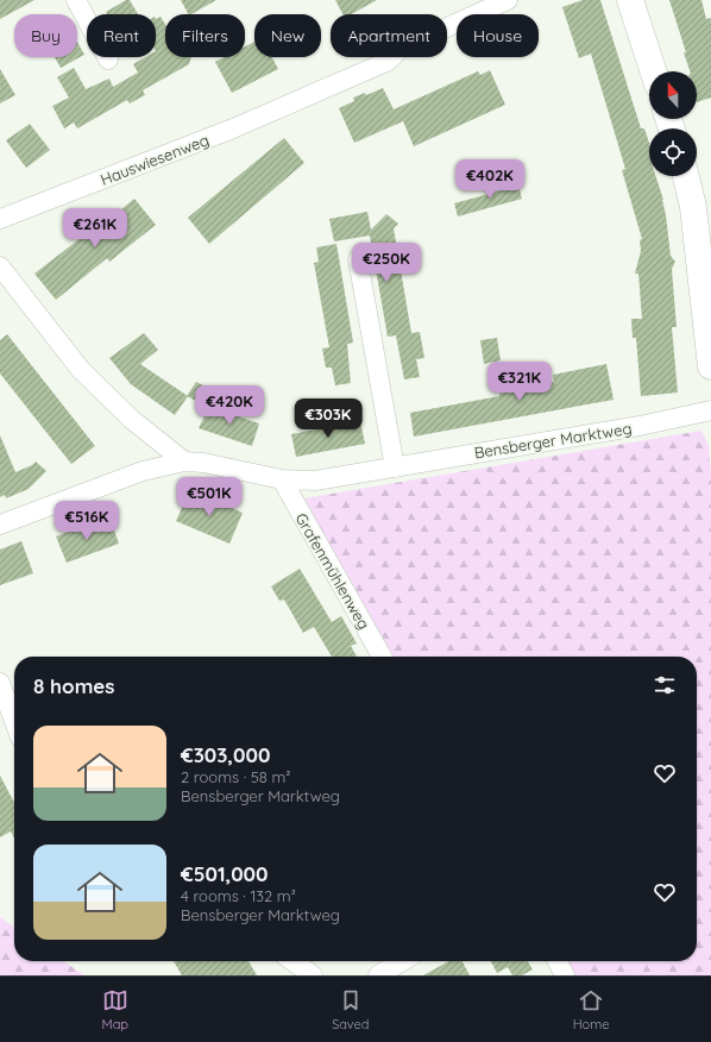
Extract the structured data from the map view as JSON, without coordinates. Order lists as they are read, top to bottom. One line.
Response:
{"streets":{"street":["Hauswiesenweg","Bensberger Marktweg","Grafenmühlenweg"]},"crossings":[["Bensberger Marktweg","Grafenmühlenweg"]],"north":"top","page":{"chip":["Buy","Rent","Filters","New","Apartment","House"],"price":["€402K","€261K","€250K","€321K","€420K","€303K","€501K","€516K"],"heading":"8 homes","list":[{"name":"€303,000","note":"2 rooms · 58 m² · Bensberger Marktweg"},{"name":"€501,000","note":"4 rooms · 132 m² · Bensberger Marktweg"}],"tabs":["Map","Saved","Home"]}}
